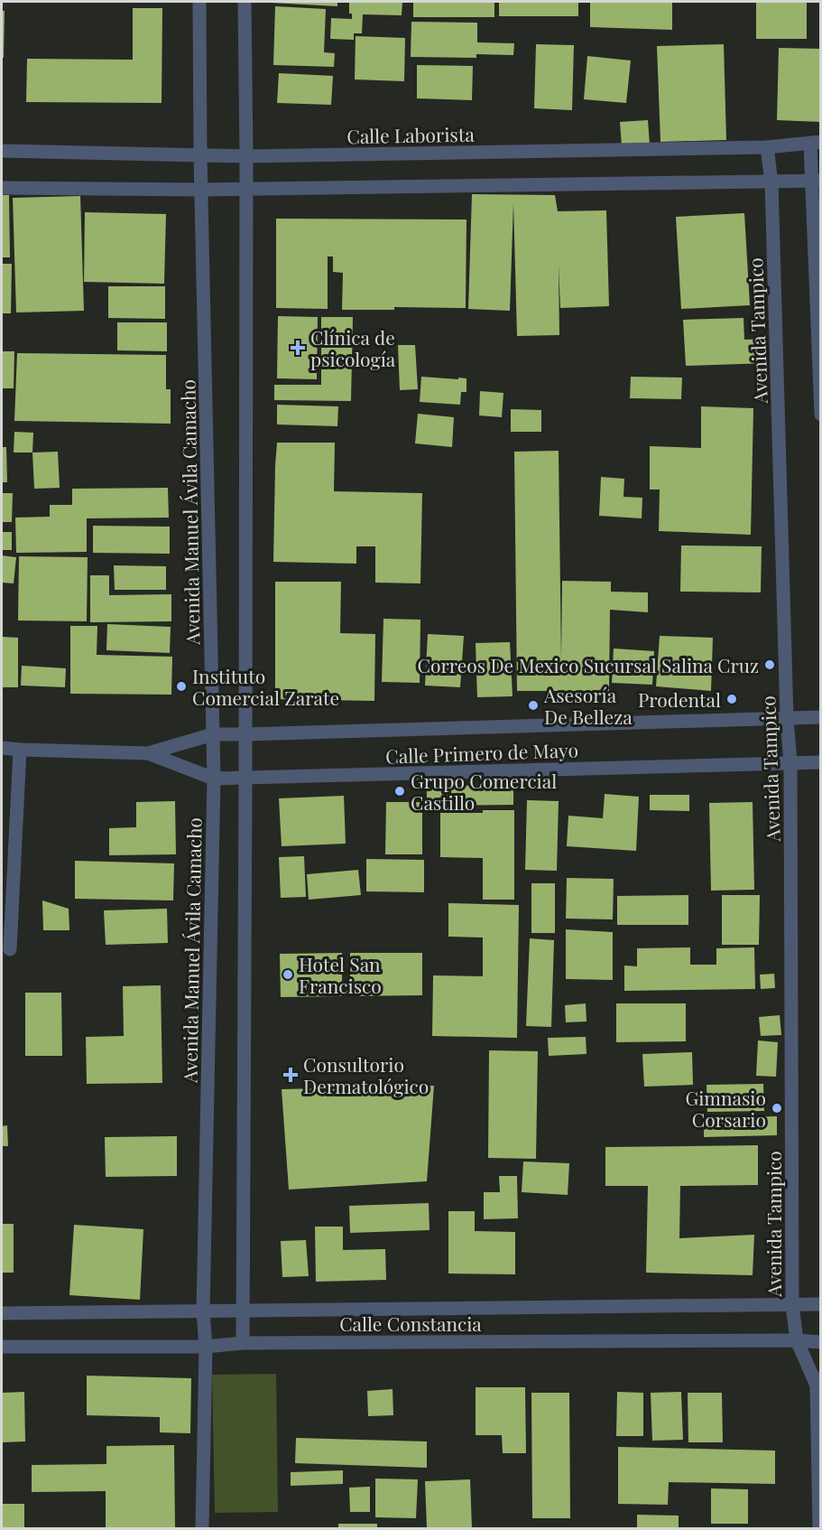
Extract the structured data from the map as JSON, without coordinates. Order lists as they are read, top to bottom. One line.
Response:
{"streets":{"street":["Calle Laborista","Avenida Tampico","Avenida Manuel Ávila Camacho","Calle Primero de Mayo","Calle Constancia"]},"crossings":[["Calle Laborista","Avenida Tampico"],["Calle Laborista","Avenida Manuel Ávila Camacho"],["Avenida Tampico","Calle Primero de Mayo"],["Avenida Tampico","Calle Constancia"],["Avenida Manuel Ávila Camacho","Calle Primero de Mayo"],["Avenida Manuel Ávila Camacho","Calle Constancia"]],"places":{"health":["Clínica de psicología","Consultorio Dermatológico"],"other":["Correos De Mexico Sucursal Salina Cruz","Instituto Comercial Zarate","Prodental","Asesoría De Belleza","Grupo Comercial Castillo","Hotel San Francisco","Gimnasio Corsario"]}}
